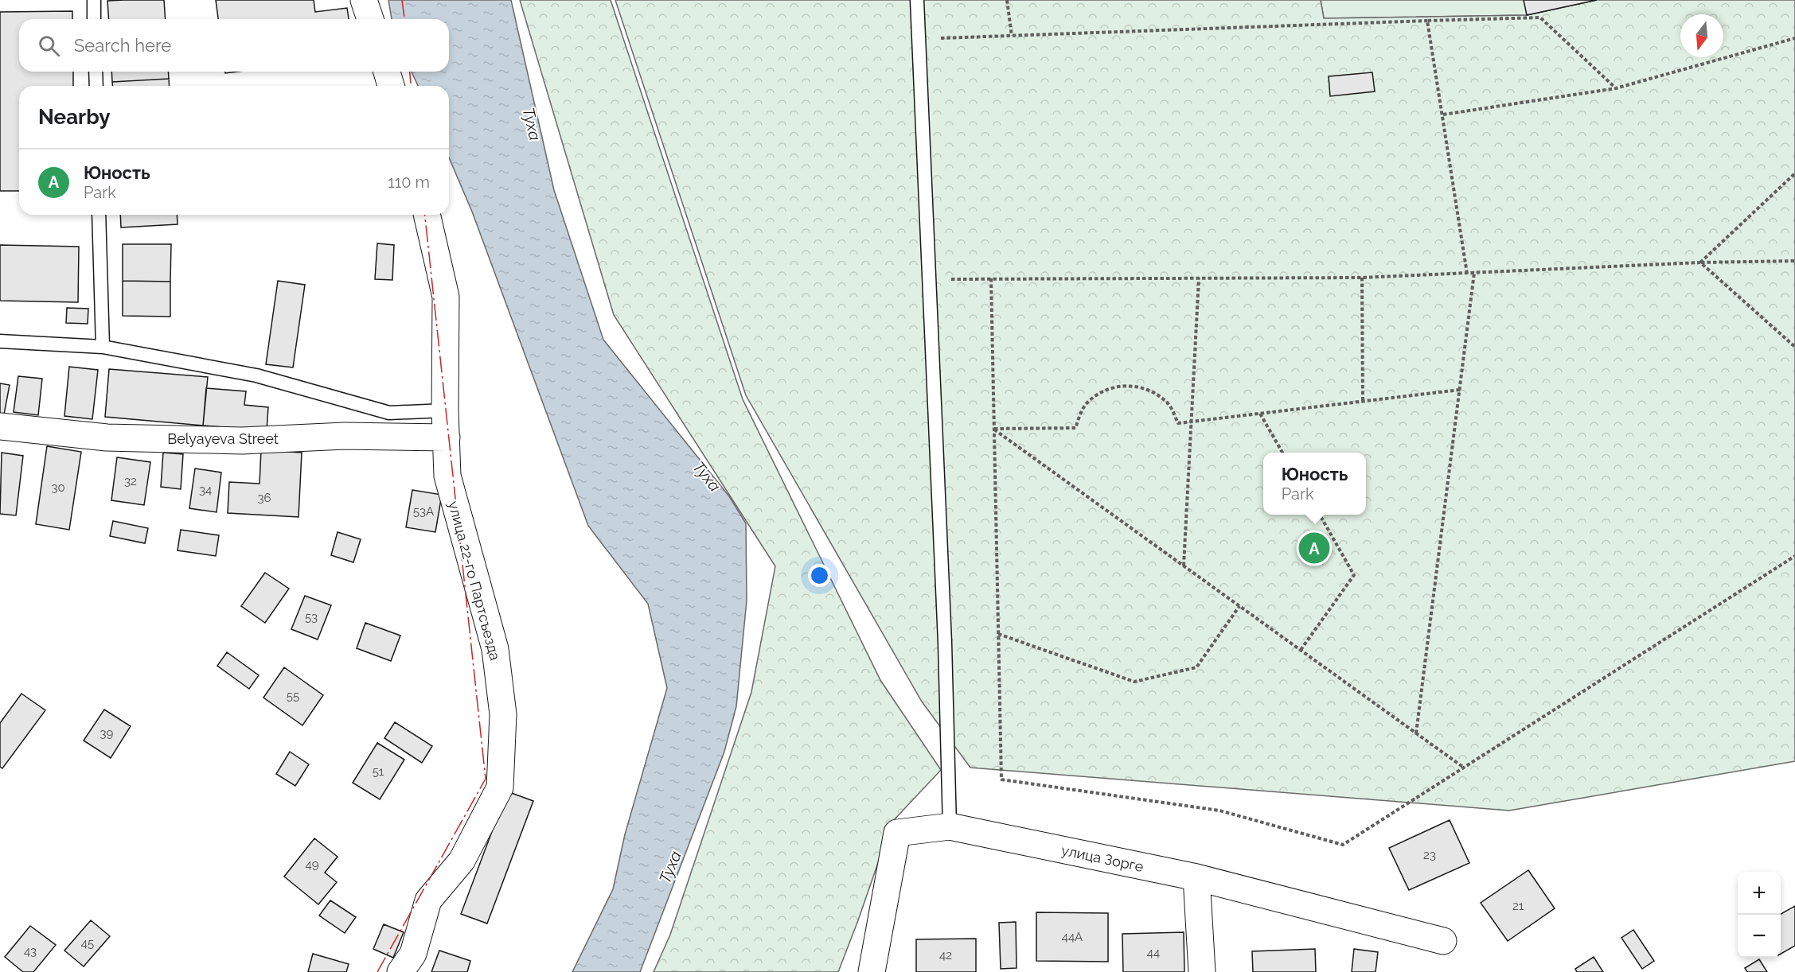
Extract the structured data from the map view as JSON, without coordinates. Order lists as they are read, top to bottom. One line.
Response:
{"streets":{"street":["Belyayeva Street","улица 22-го Партсъезда","улица Зорге"]},"crossings":[["Belyayeva Street","улица 22-го Партсъезда"]],"water":["Туха"],"house_numbers":["32","30","34","36","53А","53","55","39","51","23","49","21","44А","45","43","44","42"],"north":"bottom","page":{"search":"Search here","heading":"Nearby","list":[{"mark":"A","name":"Юность","note":"Park","value":"110 m"}],"popup":["Юность","Park"],"pins":"A","map_buttons":["+","−"]}}
